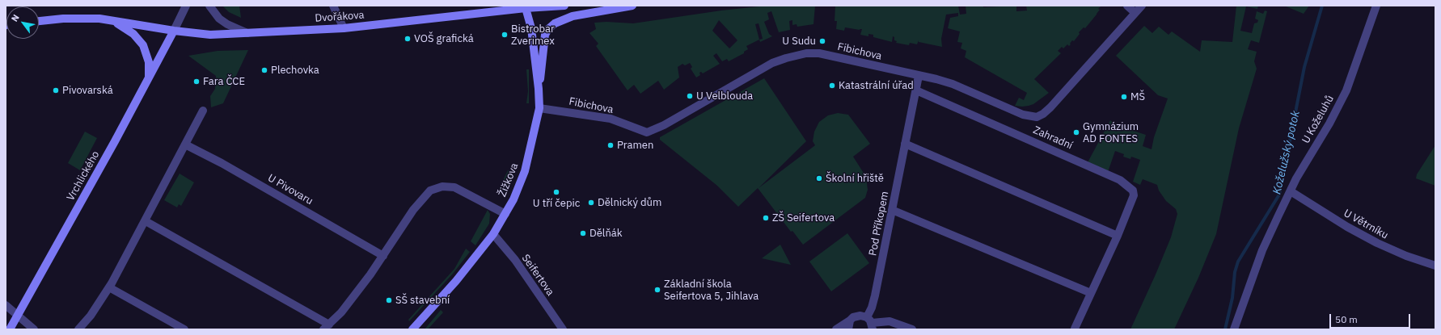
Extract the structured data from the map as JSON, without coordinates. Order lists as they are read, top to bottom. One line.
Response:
{"streets":{"main road":["Dvořákova","Vrchlického","Žižkova"],"street":["Fibichova","U Koželuhů","Zahradní","U Pivovaru","Pod Příkopem","U Větrníku","Seifertova"]},"crossings":[["Dvořákova","Vrchlického"],["Dvořákova","Žižkova"],["Fibichova","Žižkova"],["Fibichova","Pod Příkopem"],["U Koželuhů","U Větrníku"],["Zahradní","Pod Příkopem"],["Žižkova","Seifertova"]],"water":["Koželužský potok"],"places":["Bistrobar Zverimex","VOŠ grafická","U Sudu","Plechovka","Fara ČCE","Katastrální úřad","Pivovarská","U Velblouda","MŠ","Gymnázium AD FONTES","Pramen","Školní hřiště","U tří čepic","Dělnický dům","ZŠ Seifertova","Dělňák","Základní škola Seifertova 5, Jihlava","SŠ stavební"],"scale_bar":"50 m","north":"top left"}
